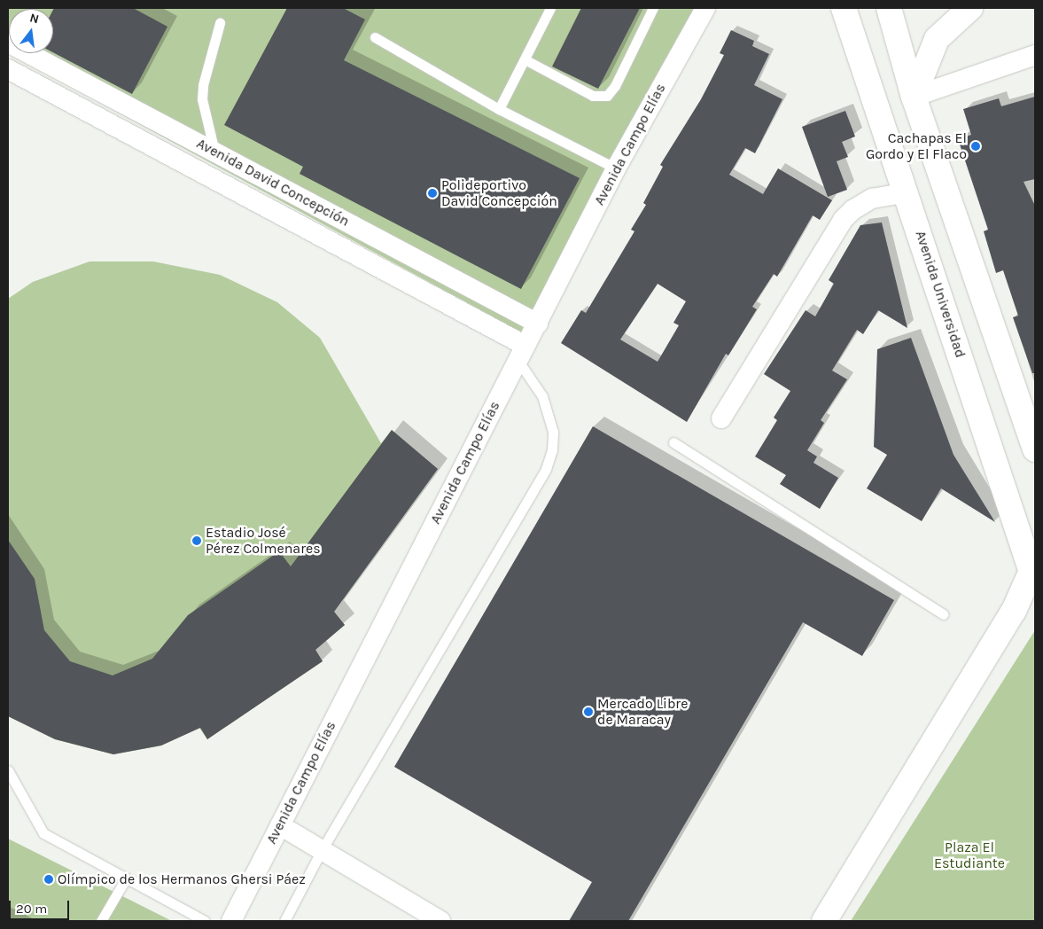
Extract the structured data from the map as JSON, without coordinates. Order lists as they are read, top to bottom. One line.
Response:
{"streets":{"street":["Avenida Campo Elías","Avenida David Concepción","Avenida Universidad"]},"crossings":[["Avenida Campo Elías","Avenida David Concepción"]],"parks":["Plaza El Estudiante"],"places":["Cachapas El Gordo y El Flaco","Polideportivo David Concepción","Estadio José Pérez Colmenares","Mercado Libre de Maracay","Olímpico de los Hermanos Ghersi Páez"],"scale_bar":"20 m","north":"top"}
